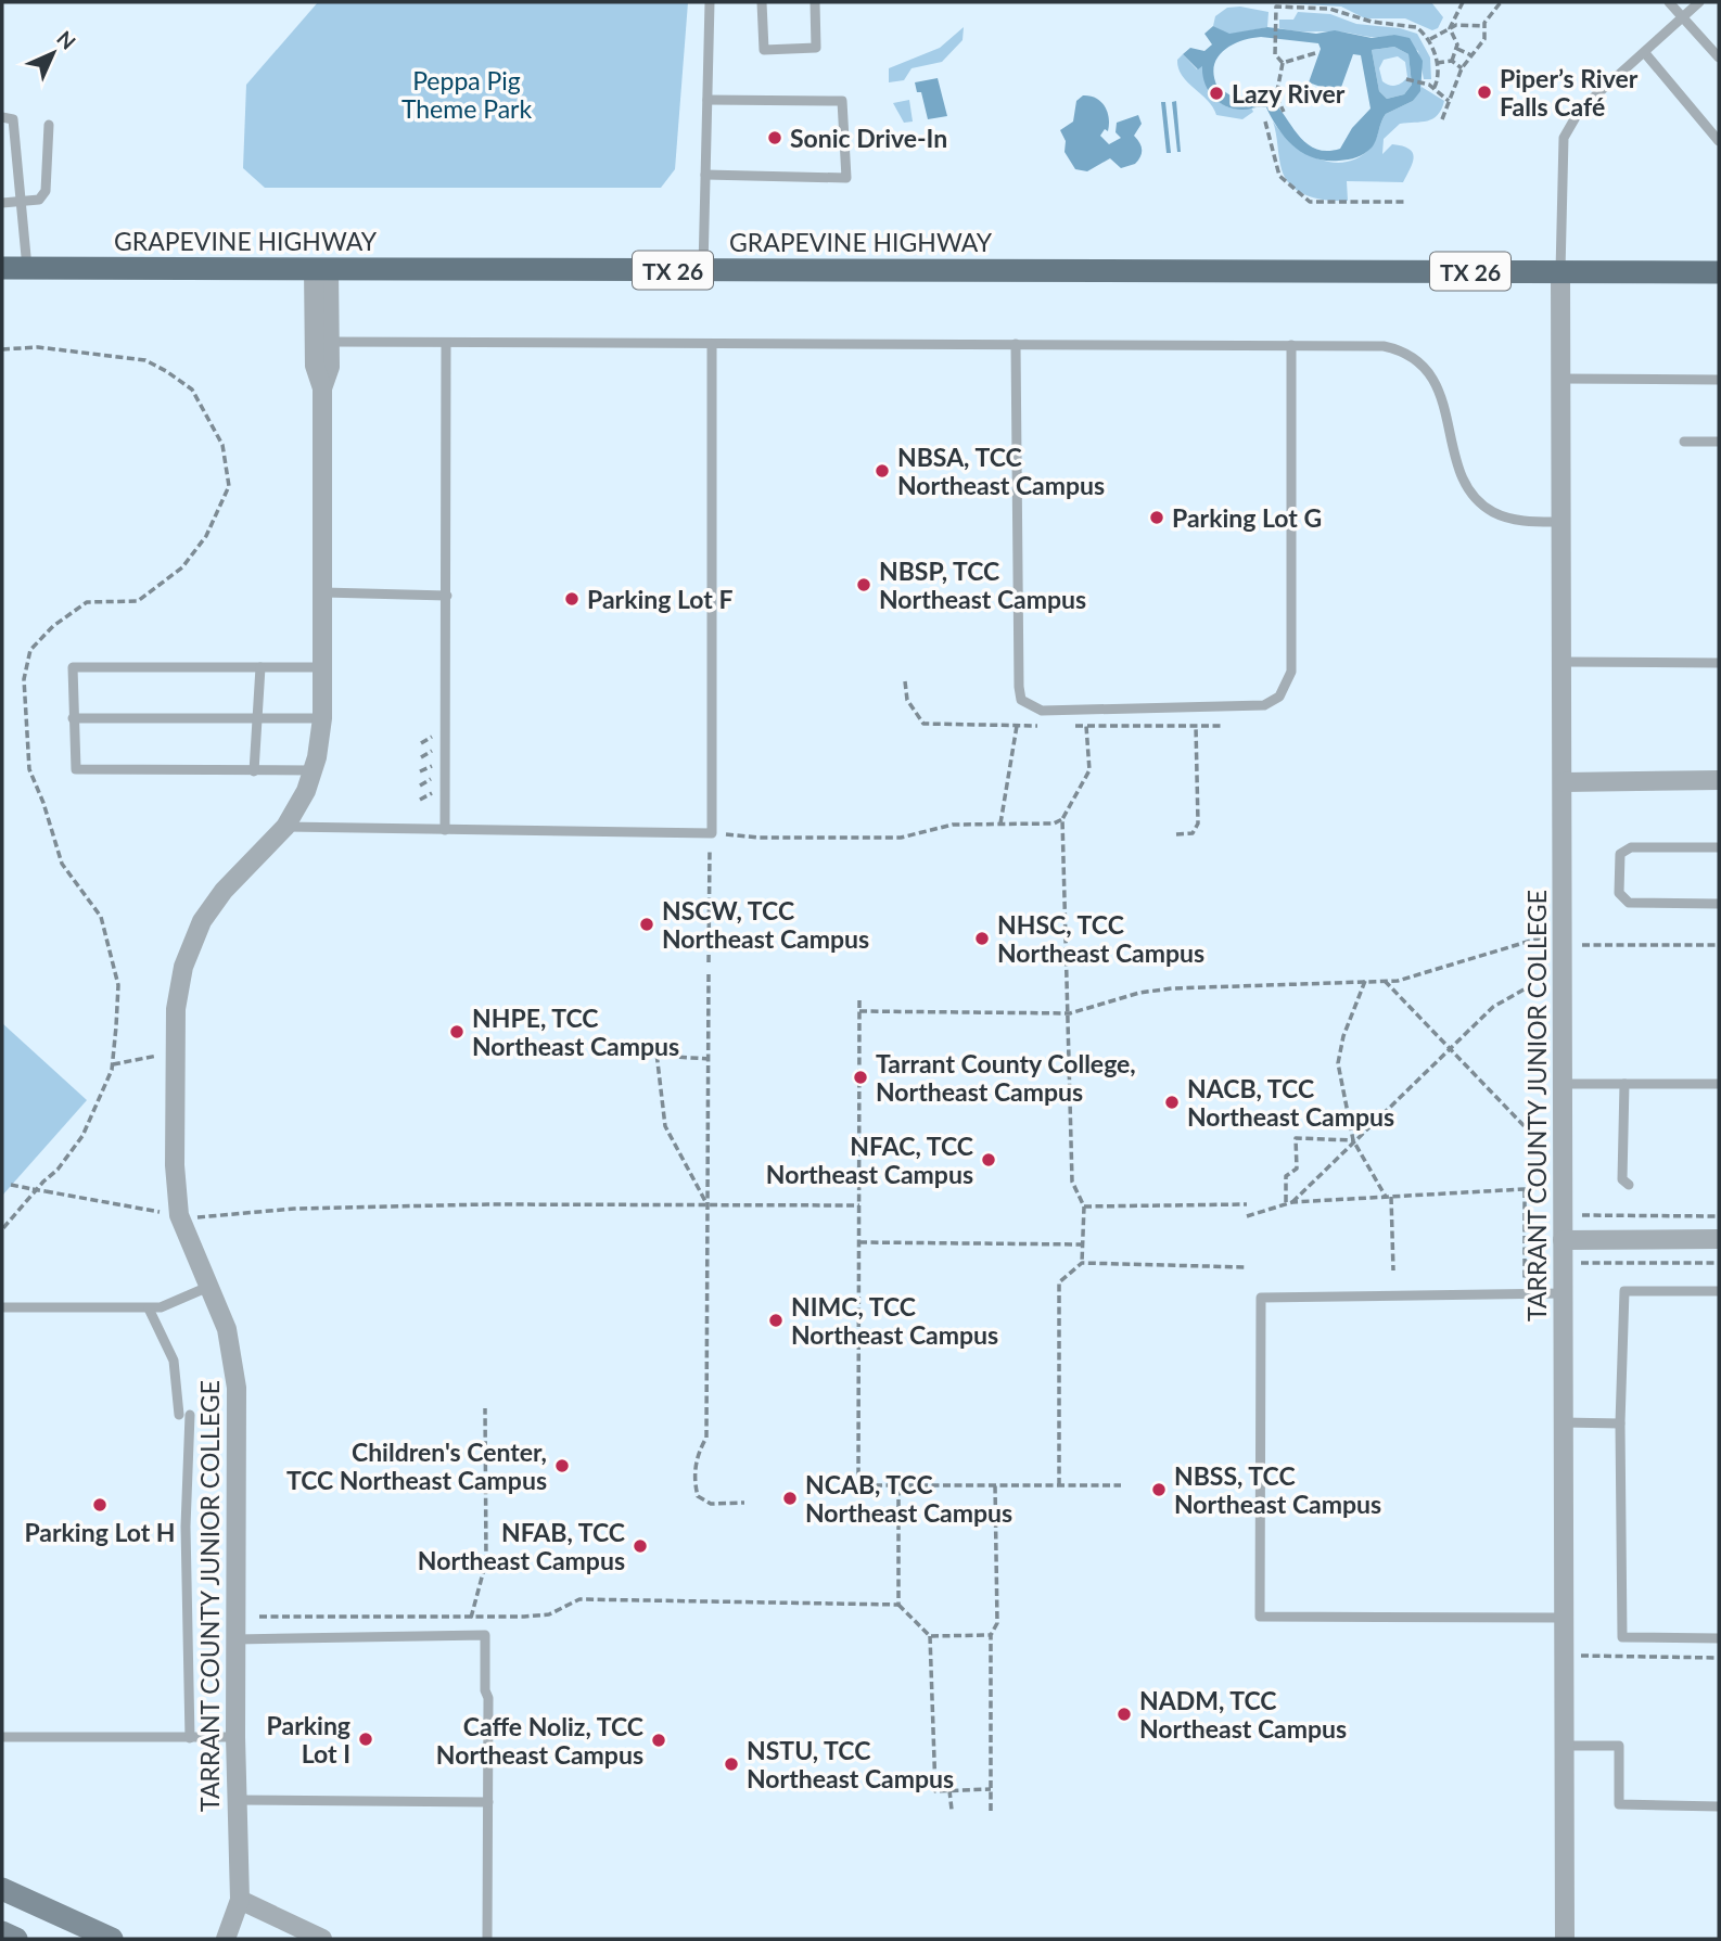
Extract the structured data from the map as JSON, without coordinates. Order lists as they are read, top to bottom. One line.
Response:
{"streets":{"main road":["GRAPEVINE HIGHWAY","TX 26"],"street":["TARRANT COUNTY JUNIOR COLLEGE"]},"crossings":[["GRAPEVINE HIGHWAY","TARRANT COUNTY JUNIOR COLLEGE"]],"parks":["Peppa Pig Theme Park"],"places":["Piper’s River Falls Café","Lazy River","Sonic Drive-In","NBSA, TCC Northeast Campus","Parking Lot G","NBSP, TCC Northeast Campus","Parking Lot F","NSCW, TCC Northeast Campus","NHSC, TCC Northeast Campus","NHPE, TCC Northeast Campus","Tarrant County College, Northeast Campus","NACB, TCC Northeast Campus","NFAC, TCC Northeast Campus","NIMC, TCC Northeast Campus","Children's Center, TCC Northeast Campus","NBSS, TCC Northeast Campus","NCAB, TCC Northeast Campus","Parking Lot H","NFAB, TCC Northeast Campus","NADM, TCC Northeast Campus","Parking Lot I","Caffe Noliz, TCC Northeast Campus","NSTU, TCC Northeast Campus"],"north":"top right"}
